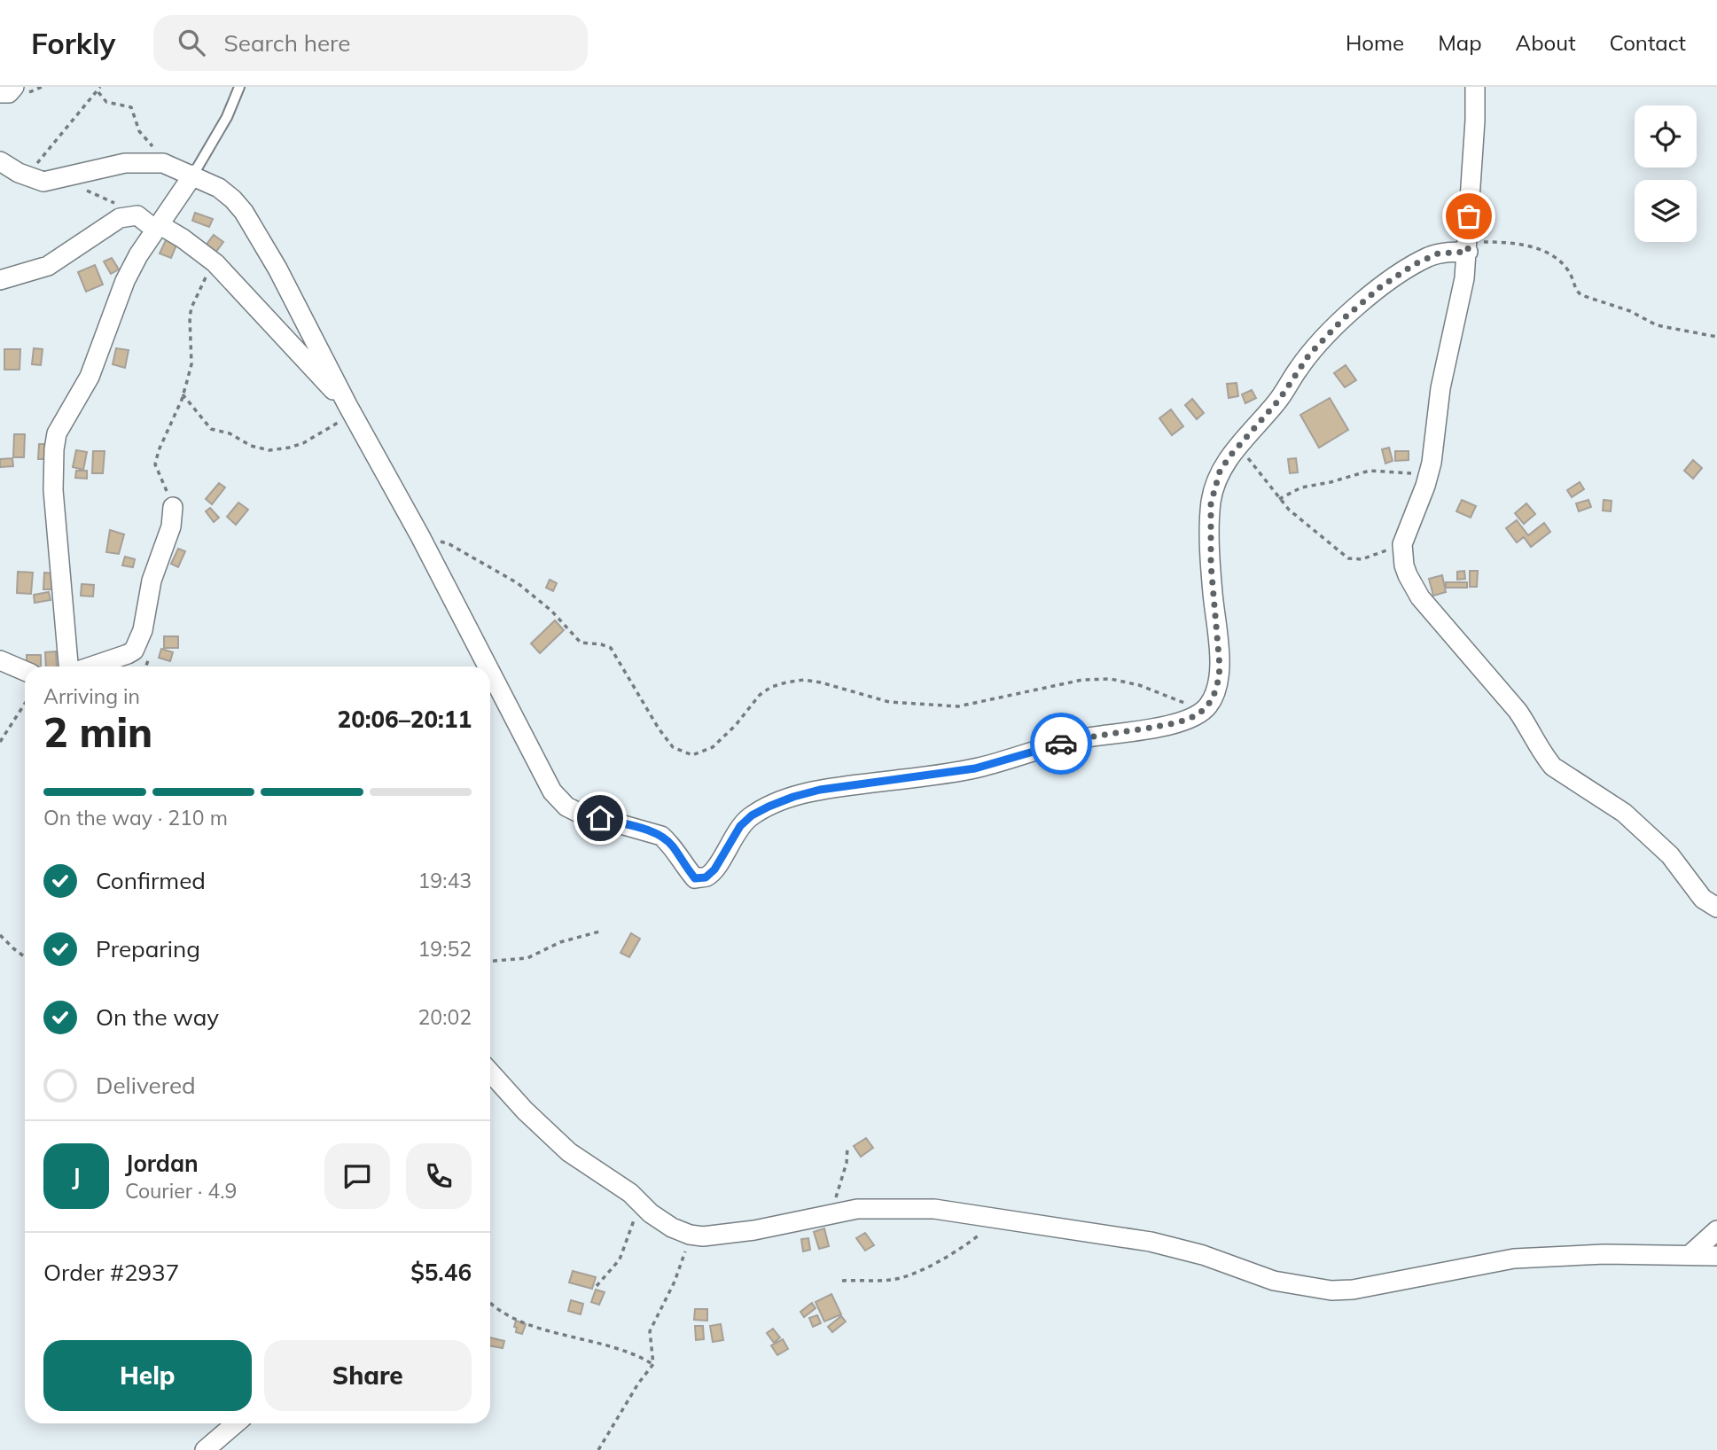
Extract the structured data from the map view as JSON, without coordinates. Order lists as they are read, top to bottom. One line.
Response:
{"page":{"header":"Forkly","search":"Search here","nav":["Home","Map","About","Contact"],"heading":["2 min","Arriving in","20:06–20:11"],"panel":["Jordan","Courier · 4.9","Order #2937","$5.46"],"bar":"On the way · 210 m","list":[["Confirmed","19:43"],["Preparing","19:52"],["On the way","20:02"],"Delivered"],"round":"J","buttons":["Help","Share"]}}
